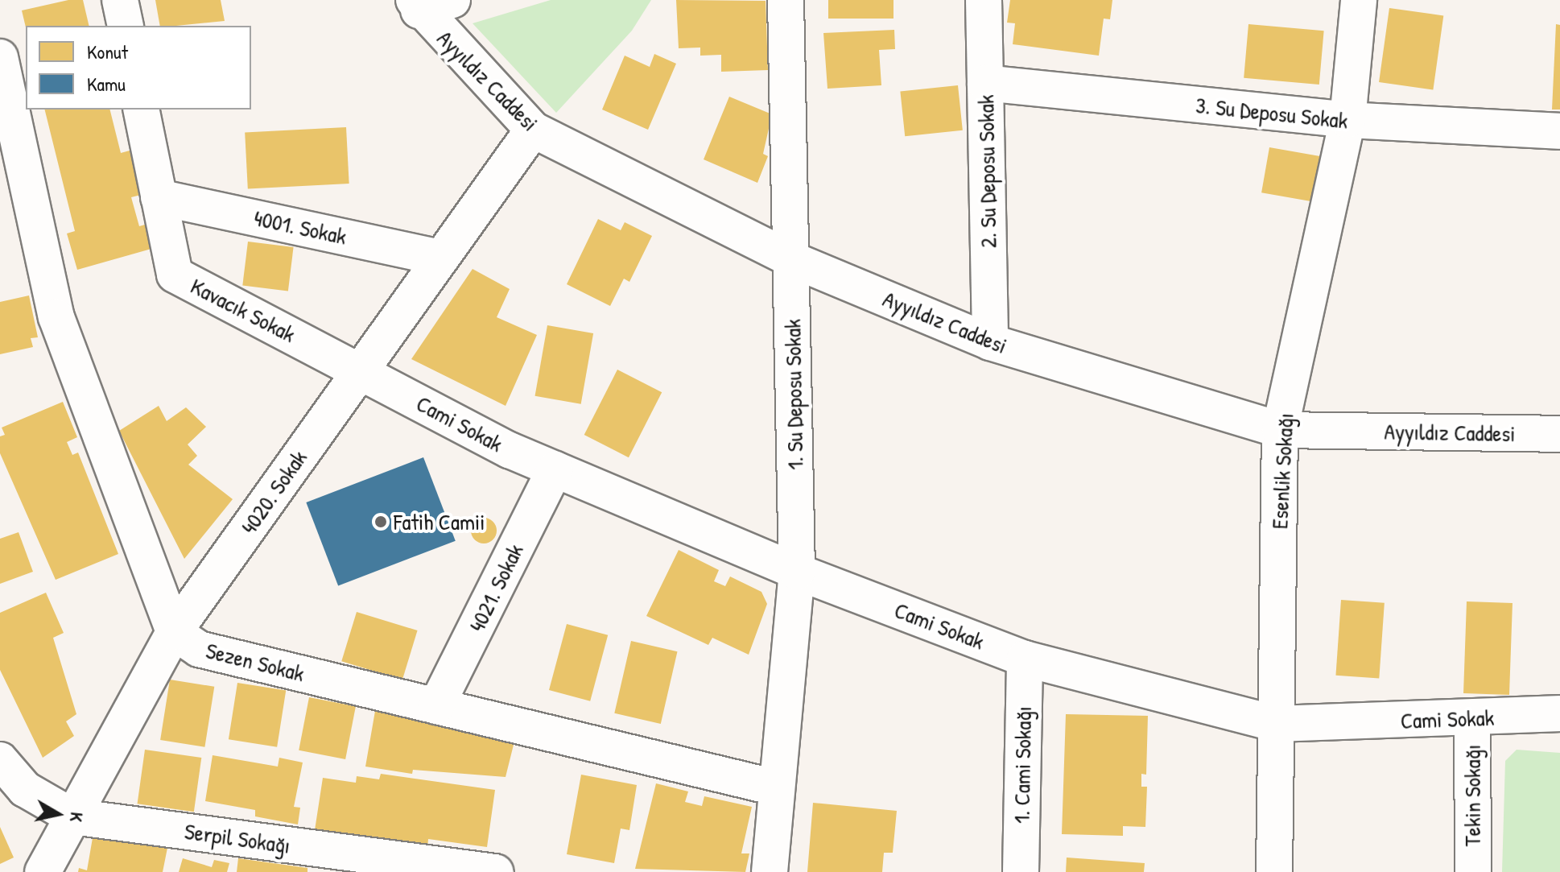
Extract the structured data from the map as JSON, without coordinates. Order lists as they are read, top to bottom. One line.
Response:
{"streets":{"street":["Ayyıldız Caddesi","3. Su Deposu Sokak","2. Su Deposu Sokak","4001. Sokak","Kavacık Sokak","1. Su Deposu Sokak","Cami Sokak","Esenlik Sokağı","4020. Sokak","4021. Sokak","Sezen Sokak","1. Cami Sokağı","Tekin Sokağı","Serpil Sokağı"]},"crossings":[["Ayyıldız Caddesi","2. Su Deposu Sokak"],["Ayyıldız Caddesi","1. Su Deposu Sokak"],["Ayyıldız Caddesi","Esenlik Sokağı"],["Ayyıldız Caddesi","4020. Sokak"],["3. Su Deposu Sokak","2. Su Deposu Sokak"],["3. Su Deposu Sokak","Esenlik Sokağı"],["4001. Sokak","Kavacık Sokak"],["4001. Sokak","4020. Sokak"],["Kavacık Sokak","Cami Sokak"],["Kavacık Sokak","4020. Sokak"],["1. Su Deposu Sokak","Cami Sokak"],["1. Su Deposu Sokak","Sezen Sokak"],["Cami Sokak","Esenlik Sokağı"],["Cami Sokak","4020. Sokak"],["Cami Sokak","4021. Sokak"],["Cami Sokak","1. Cami Sokağı"],["Cami Sokak","Tekin Sokağı"],["4020. Sokak","Sezen Sokak"],["4020. Sokak","Serpil Sokağı"],["4021. Sokak","Sezen Sokak"]],"places":["Fatih Camii"],"legend":["Konut","Kamu"],"north":"right"}
